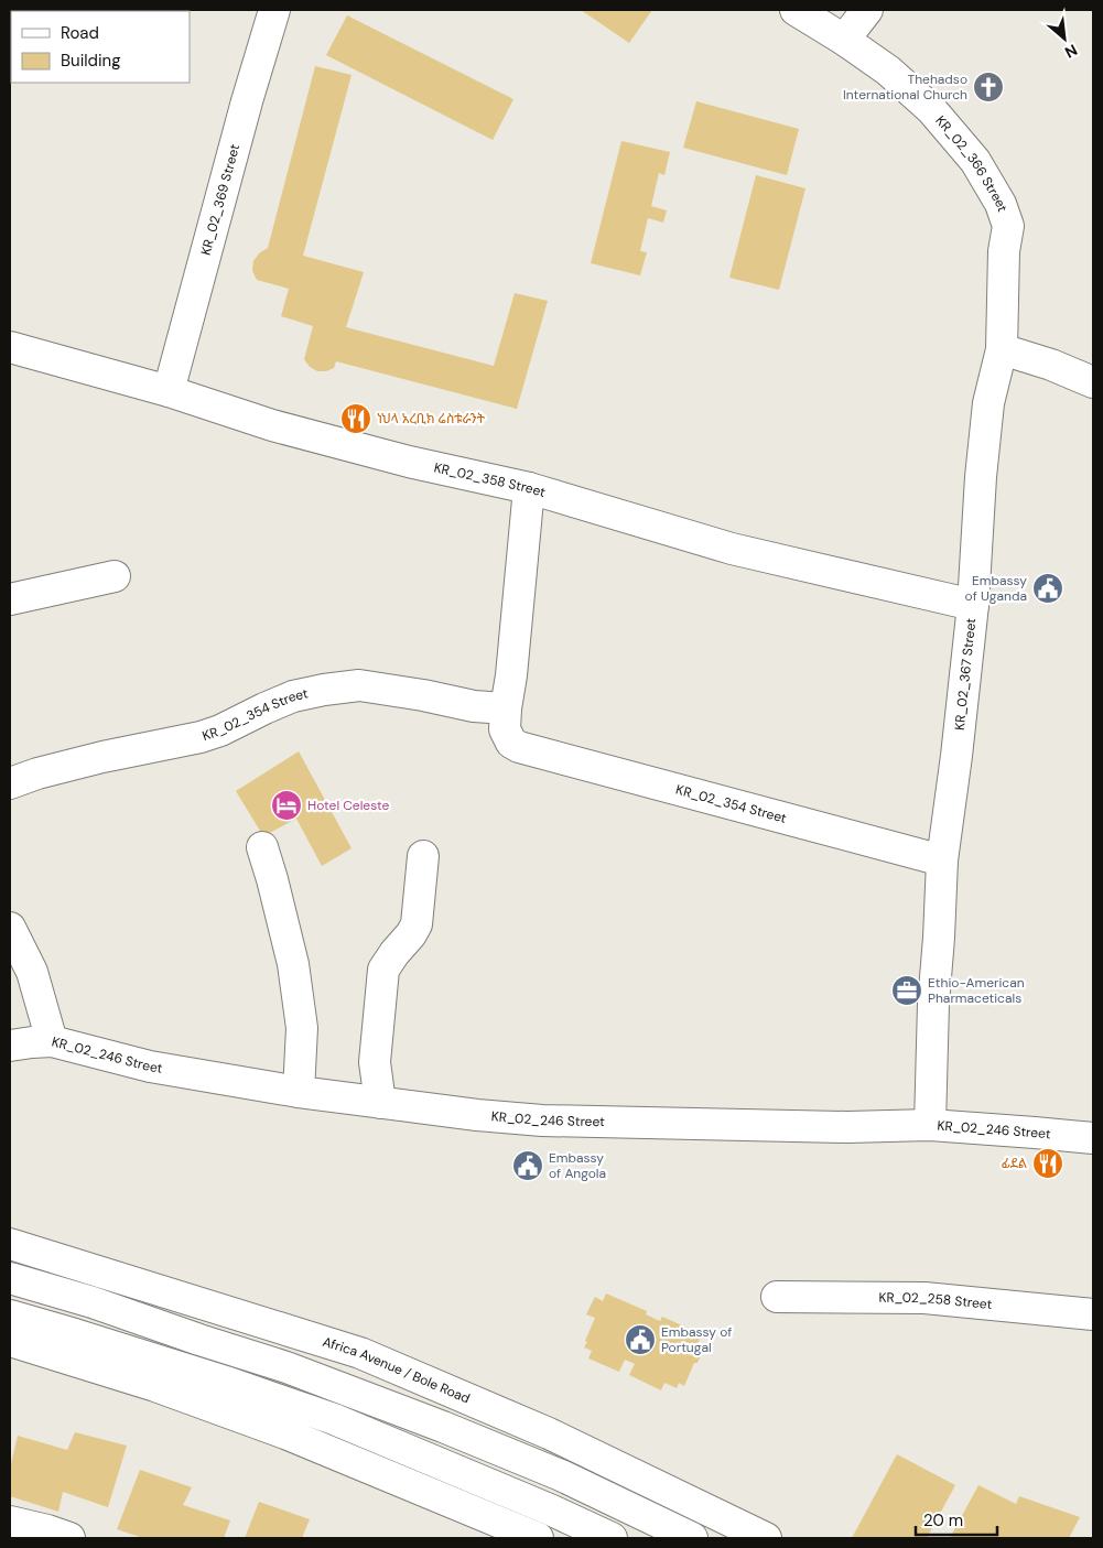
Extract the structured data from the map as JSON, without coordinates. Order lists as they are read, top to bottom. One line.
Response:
{"streets":{"street":["KR_02_366 Street","KR_02_369 Street","KR_02_358 Street","KR_02_367 Street","KR_02_354 Street","KR_02_246 Street","KR_02_258 Street","Africa Avenue / Bole Road"]},"crossings":[["KR_02_366 Street","KR_02_367 Street"],["KR_02_369 Street","KR_02_358 Street"],["KR_02_358 Street","KR_02_367 Street"],["KR_02_367 Street","KR_02_354 Street"],["KR_02_367 Street","KR_02_246 Street"]],"places":{"church":["Thehadso International Church"],"restaurant":["ነህላ አረቢክ ሬስቱራንት","ፊደል"],"public building":["Embassy of Uganda","Embassy of Angola","Embassy of Portugal"],"hotel":["Hotel Celeste"],"office":["Ethio-American Pharmaceticals"]},"legend":["Road","Building"],"scale_bar":"20 m","north":"bottom right"}
